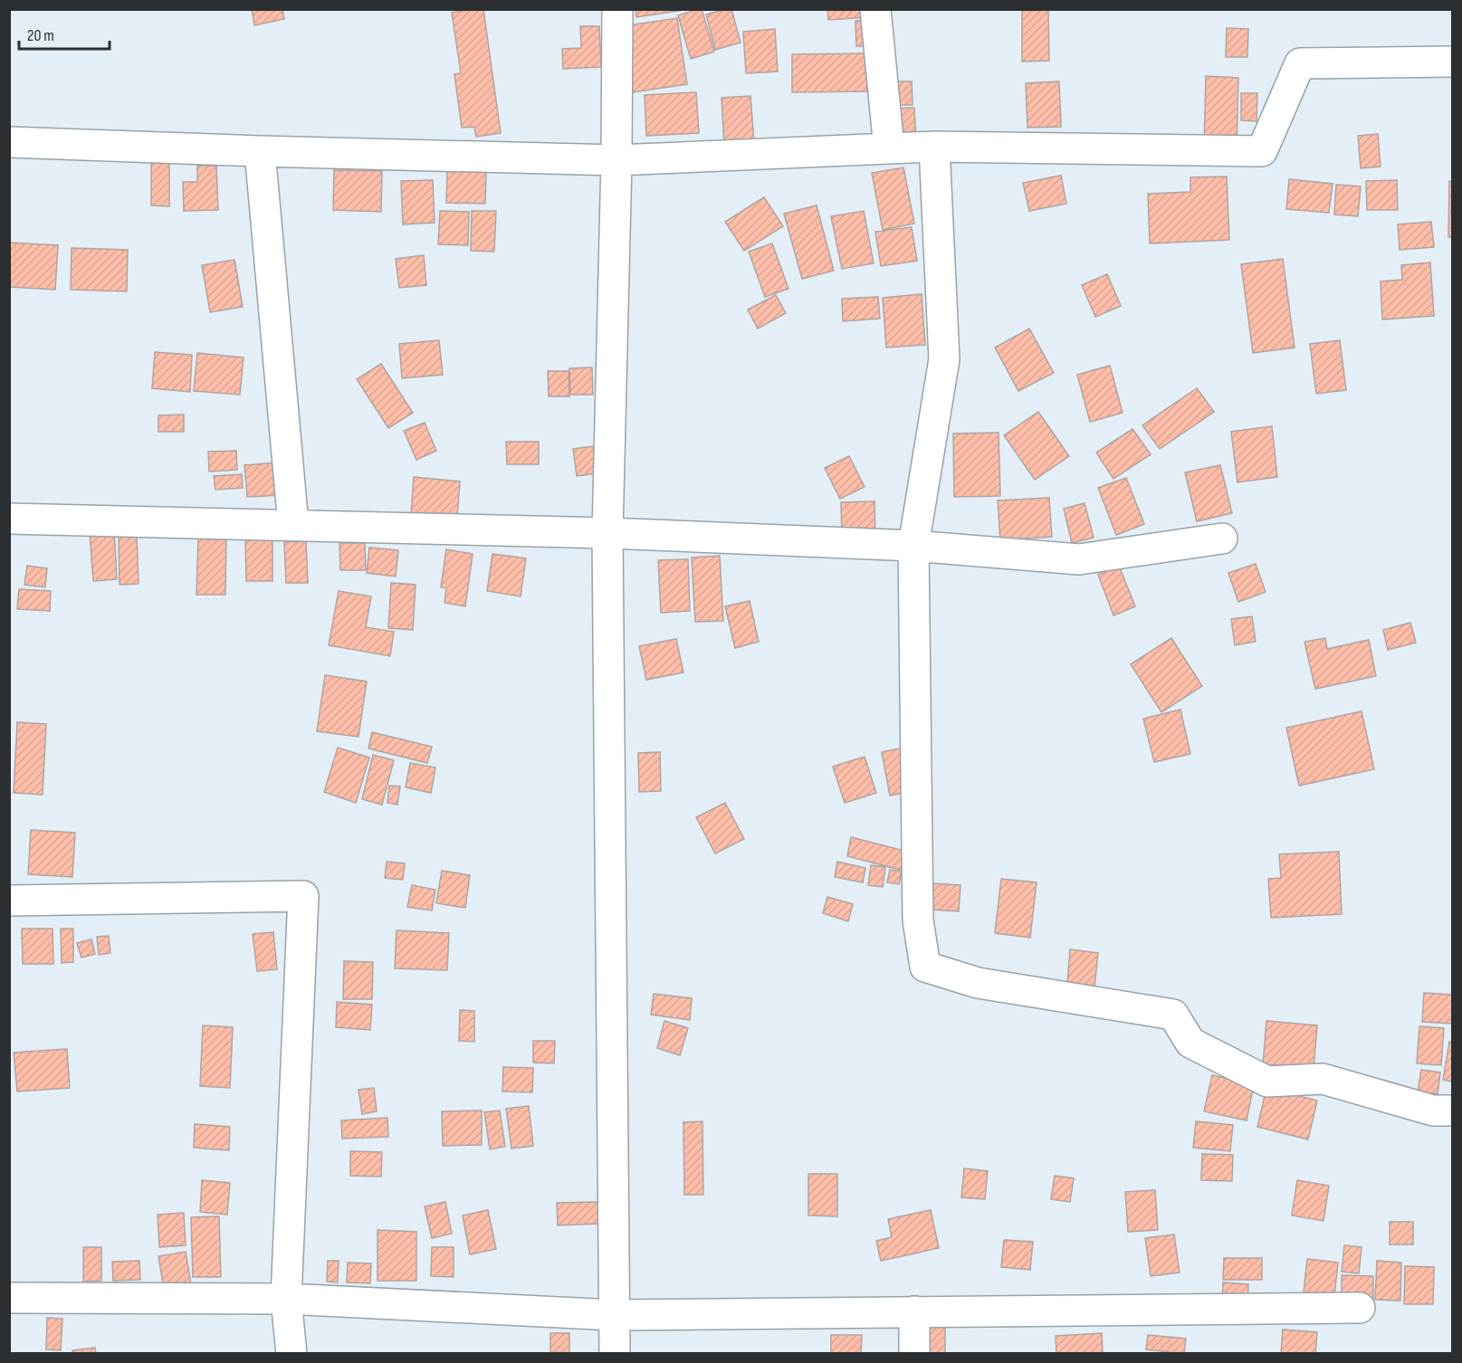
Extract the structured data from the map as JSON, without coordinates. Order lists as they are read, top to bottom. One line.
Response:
{"scale_bar":"20 m"}
